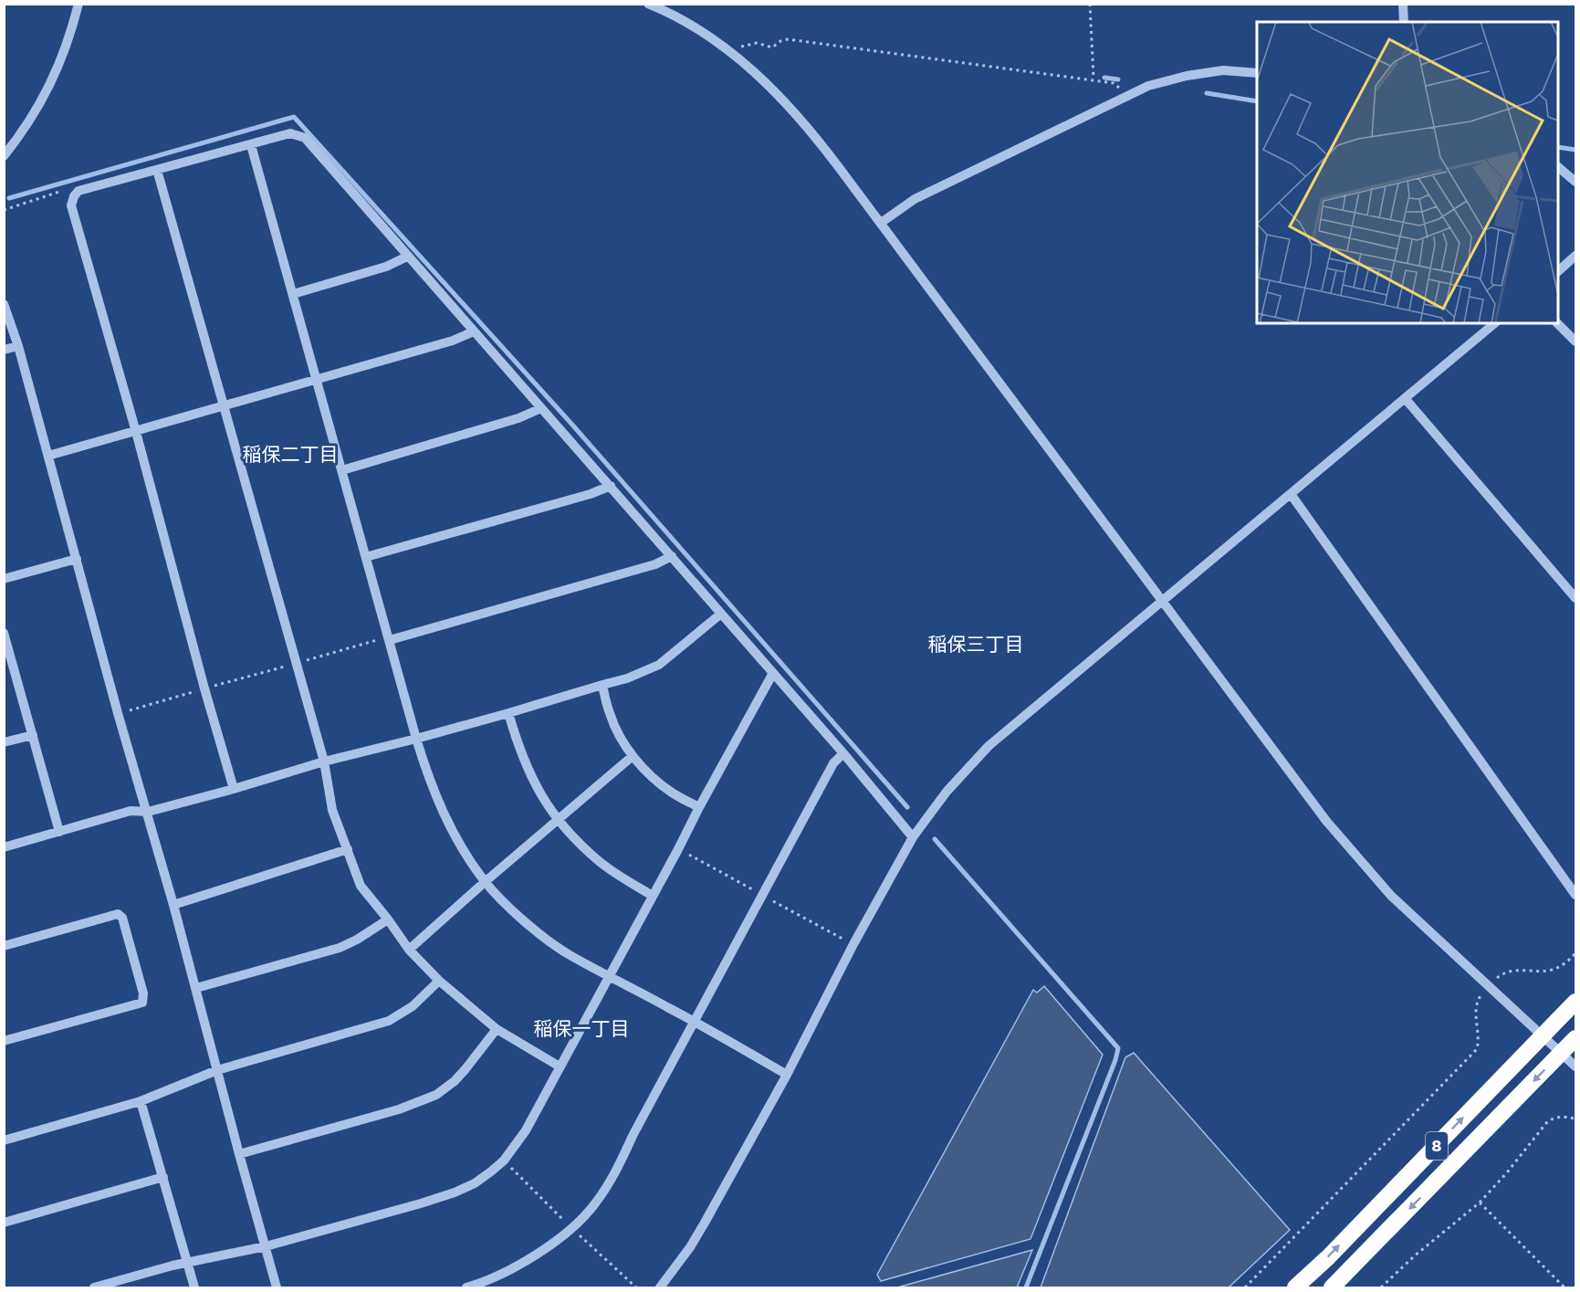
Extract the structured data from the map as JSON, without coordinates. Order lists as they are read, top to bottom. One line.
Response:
{"streets":{"highway":["8"]},"districts":["稲保二丁目","稲保三丁目","稲保一丁目"]}
